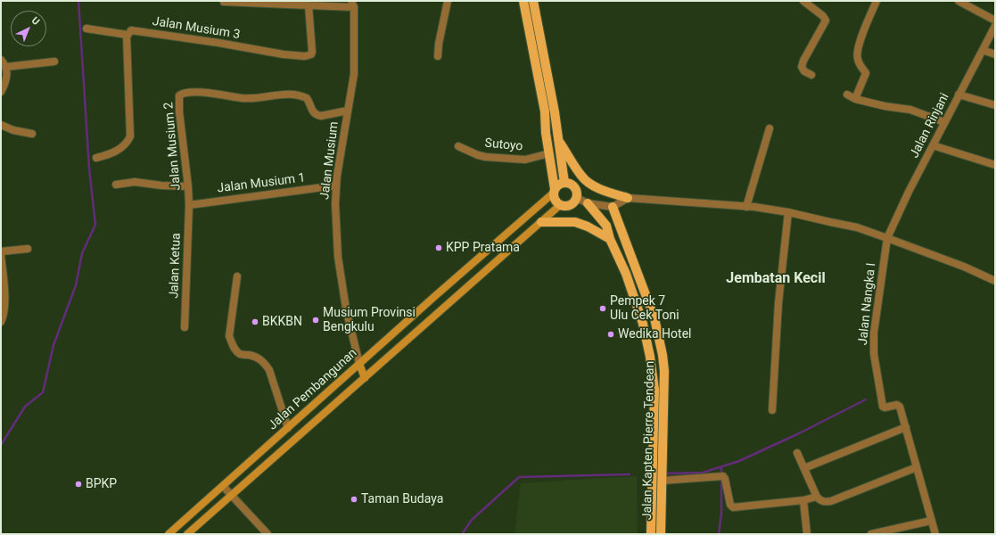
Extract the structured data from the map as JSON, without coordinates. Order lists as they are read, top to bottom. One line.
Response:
{"streets":{"main road":["Jalan Pembangunan","Jalan Kapten Pierre Tendean"],"street":["Jalan Musium 3","Jalan Rinjani","Sutoyo","Jalan Musium 2","Jalan Musium","Jalan Musium 1","Jalan Ketua","Jalan Nangka I"]},"crossings":[["Jalan Rinjani","Jalan Nangka I"],["Jalan Musium 2","Jalan Musium"],["Jalan Musium 2","Jalan Musium 1"],["Jalan Musium 2","Jalan Ketua"],["Jalan Musium","Jalan Musium 1"],["Jalan Musium","Jalan Pembangunan"],["Jalan Musium 1","Jalan Ketua"]],"districts":["Jembatan Kecil"],"places":["KPP Pratama","Pempek 7 Ulu Cek Toni","Musium Provinsi Bengkulu","BKKBN","Wedika Hotel","BPKP","Taman Budaya"],"north":"top right"}
